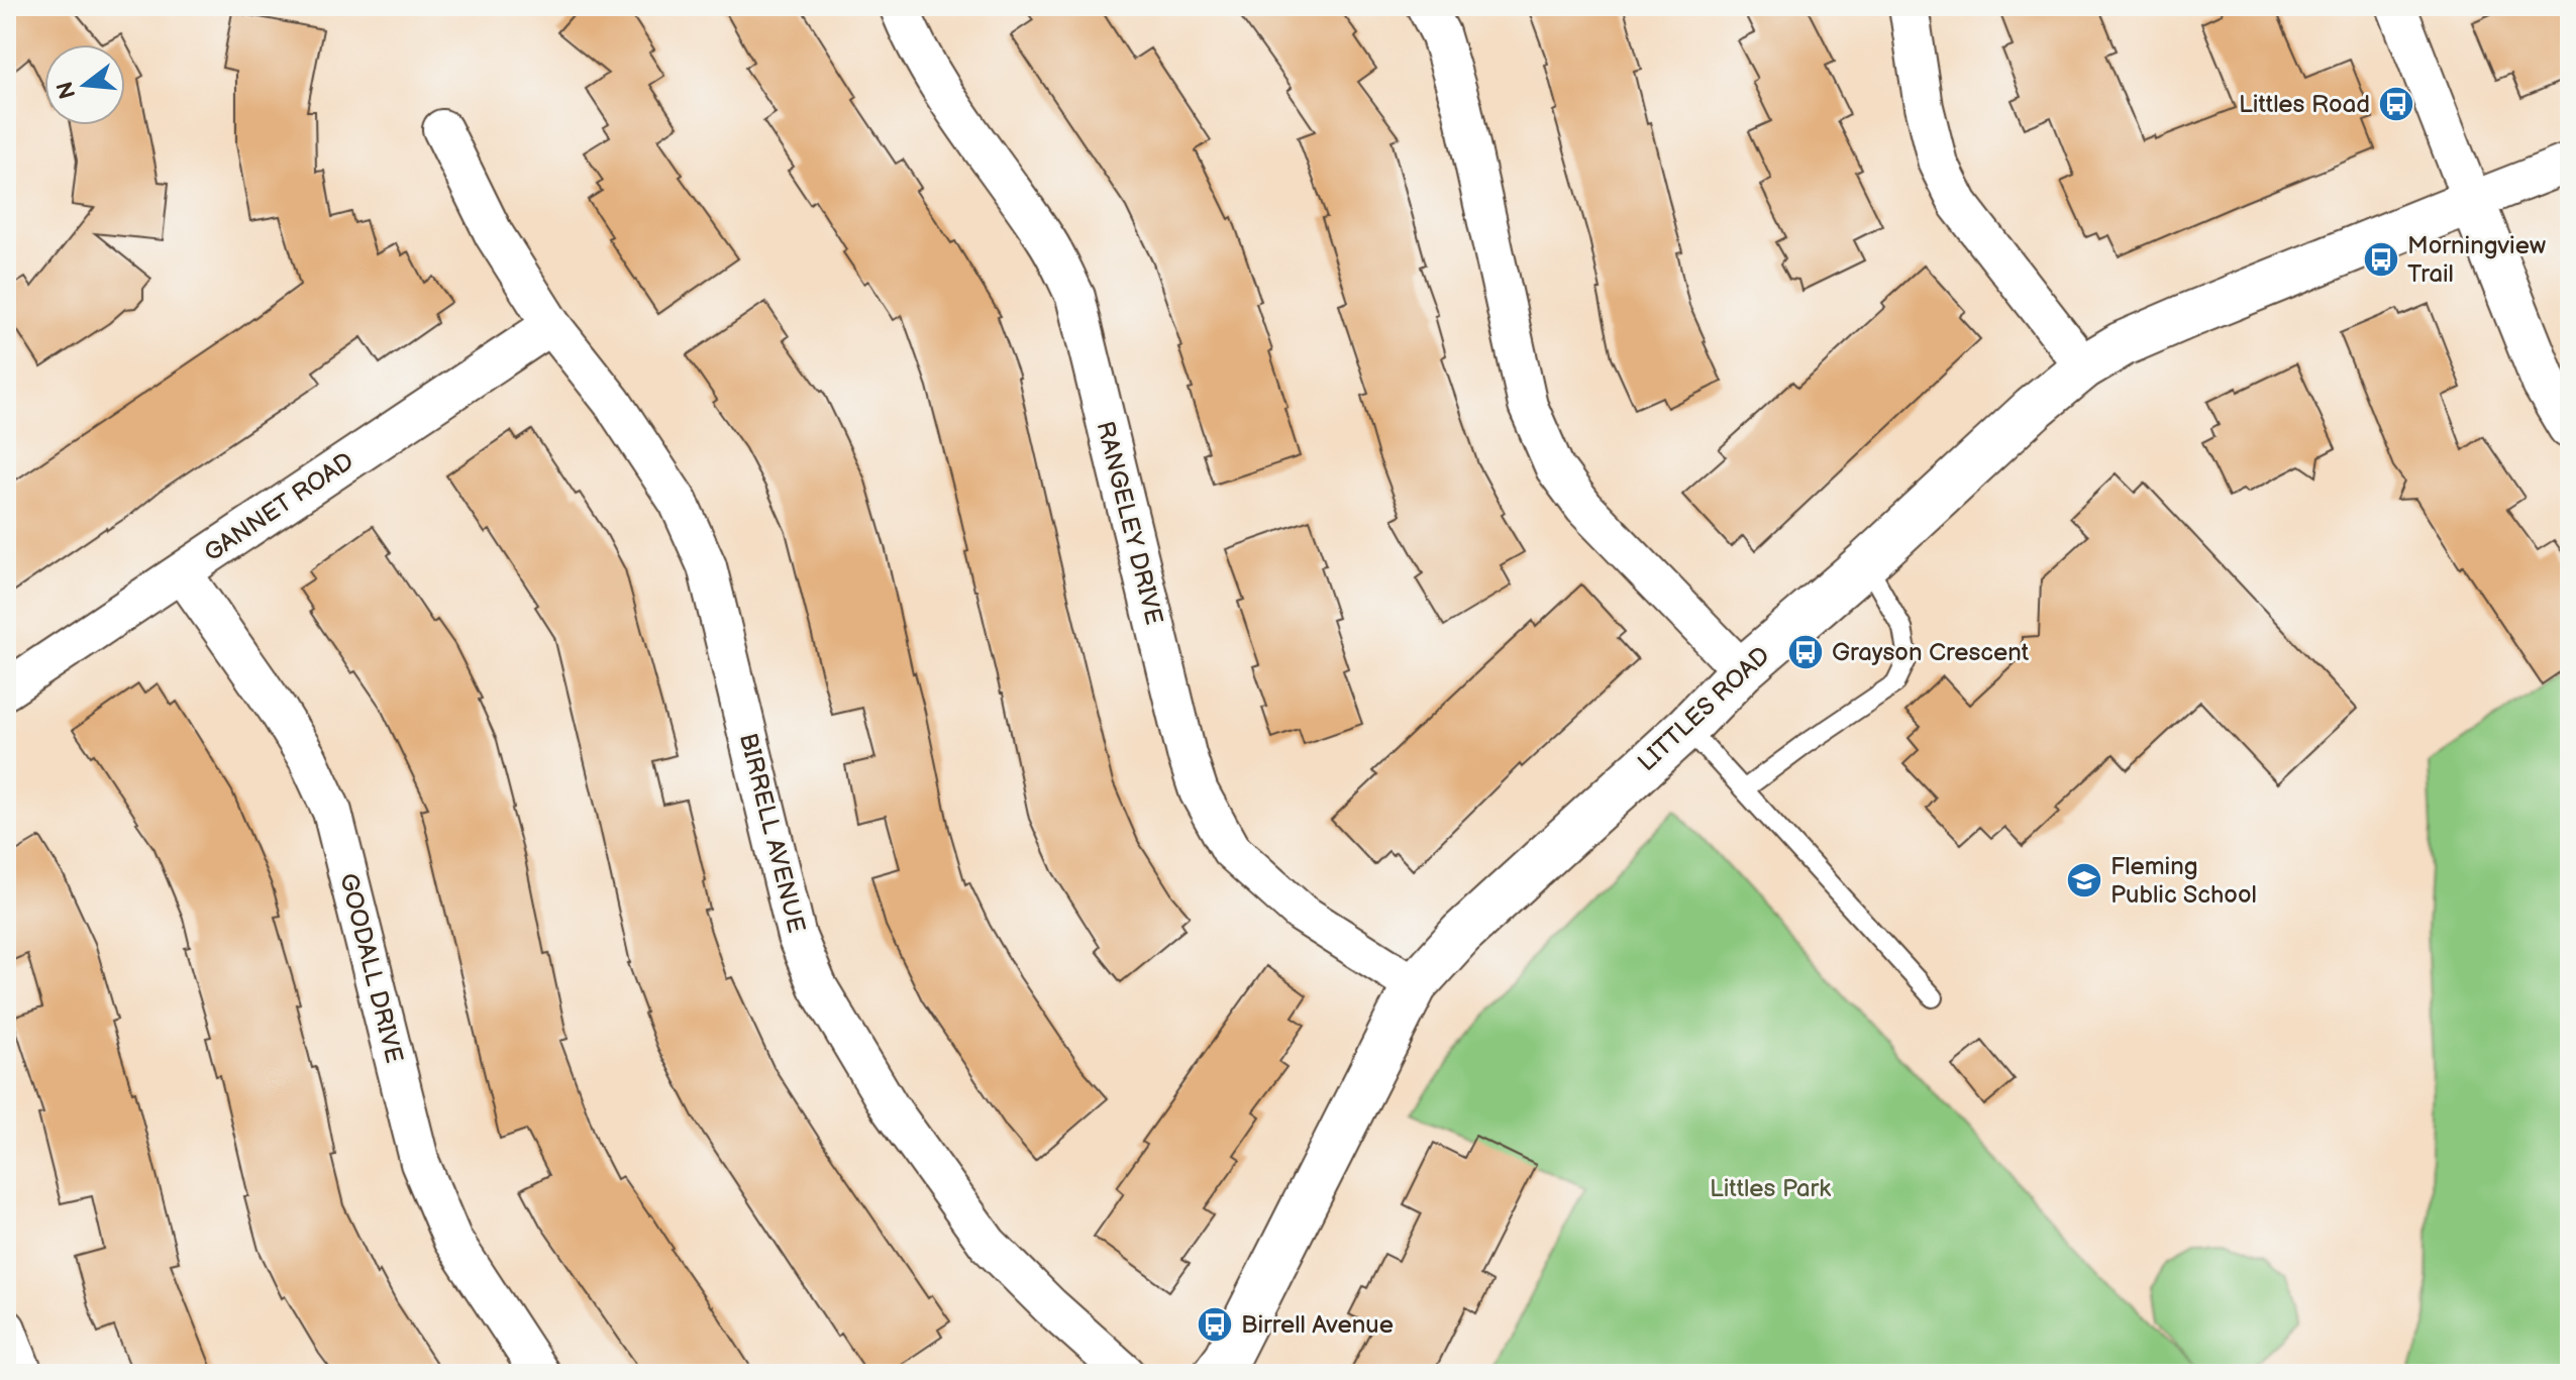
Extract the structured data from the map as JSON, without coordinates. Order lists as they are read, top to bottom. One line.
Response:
{"streets":{"street":["GANNET ROAD","RANGELEY DRIVE","LITTLES ROAD","BIRRELL AVENUE","GOODALL DRIVE"]},"crossings":[["GANNET ROAD","BIRRELL AVENUE"],["GANNET ROAD","GOODALL DRIVE"],["RANGELEY DRIVE","LITTLES ROAD"]],"parks":["Littles Park"],"places":{"bus stop":["Littles Road","Morningview Trail","Grayson Crescent","Birrell Avenue"],"school or university":["Fleming Public School"]},"north":"left"}
